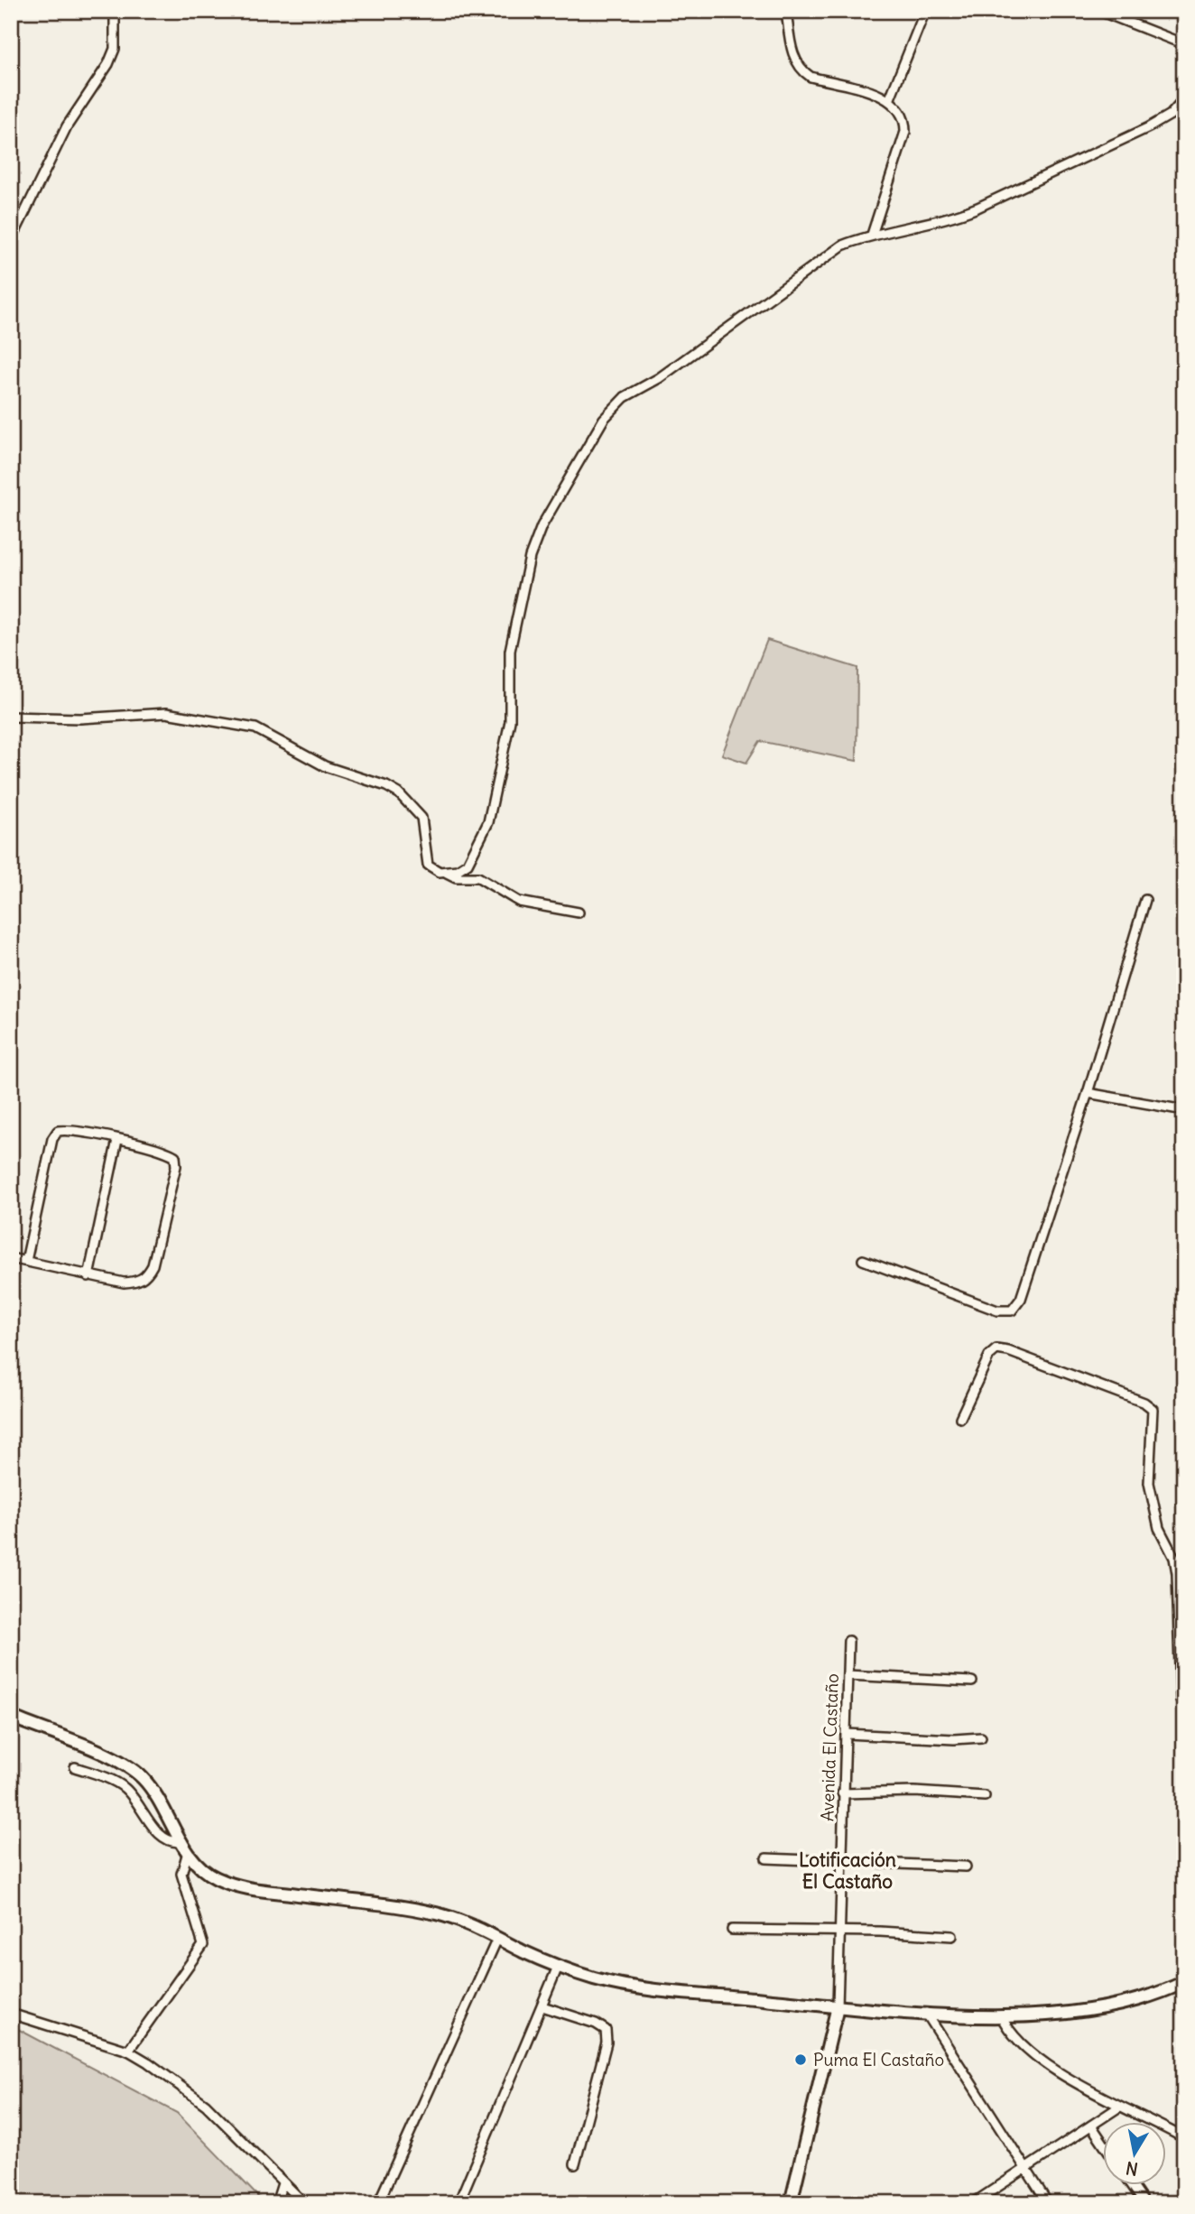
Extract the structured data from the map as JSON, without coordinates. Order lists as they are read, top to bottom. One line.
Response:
{"streets":{"street":["Avenida El Castaño"]},"districts":["Lotificación El Castaño"],"places":["Puma El Castaño"],"north":"bottom"}
